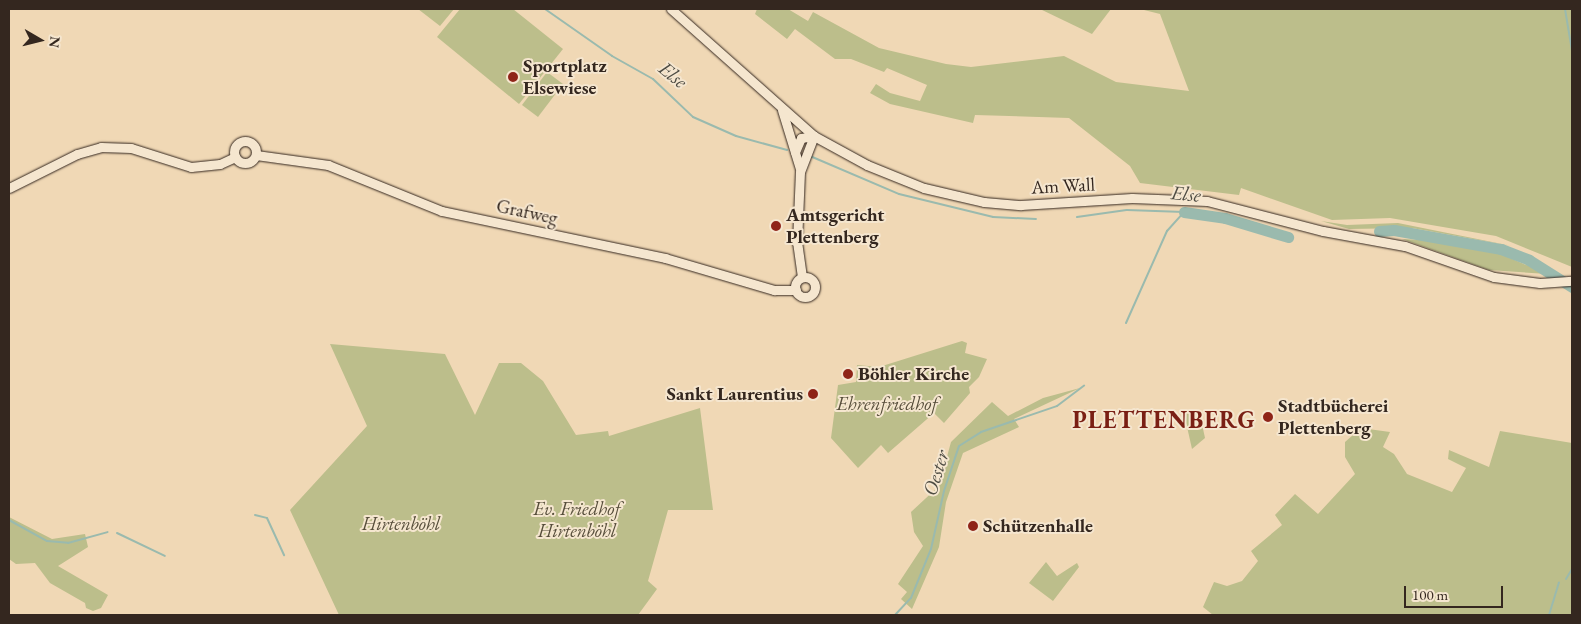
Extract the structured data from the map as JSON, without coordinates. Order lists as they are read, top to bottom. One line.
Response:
{"streets":{"main road":["Am Wall","Grafweg"]},"districts":["PLETTENBERG"],"water":["Else","Oester"],"parks":["Ehrenfriedhof","Ev. Friedhof Hirtenböhl","Hirtenböhl"],"places":["Sportplatz Elsewiese","Amtsgericht Plettenberg","Böhler Kirche","Sankt Laurentius","Stadtbücherei Plettenberg","Schützenhalle"],"scale_bar":"100 m","north":"right"}
